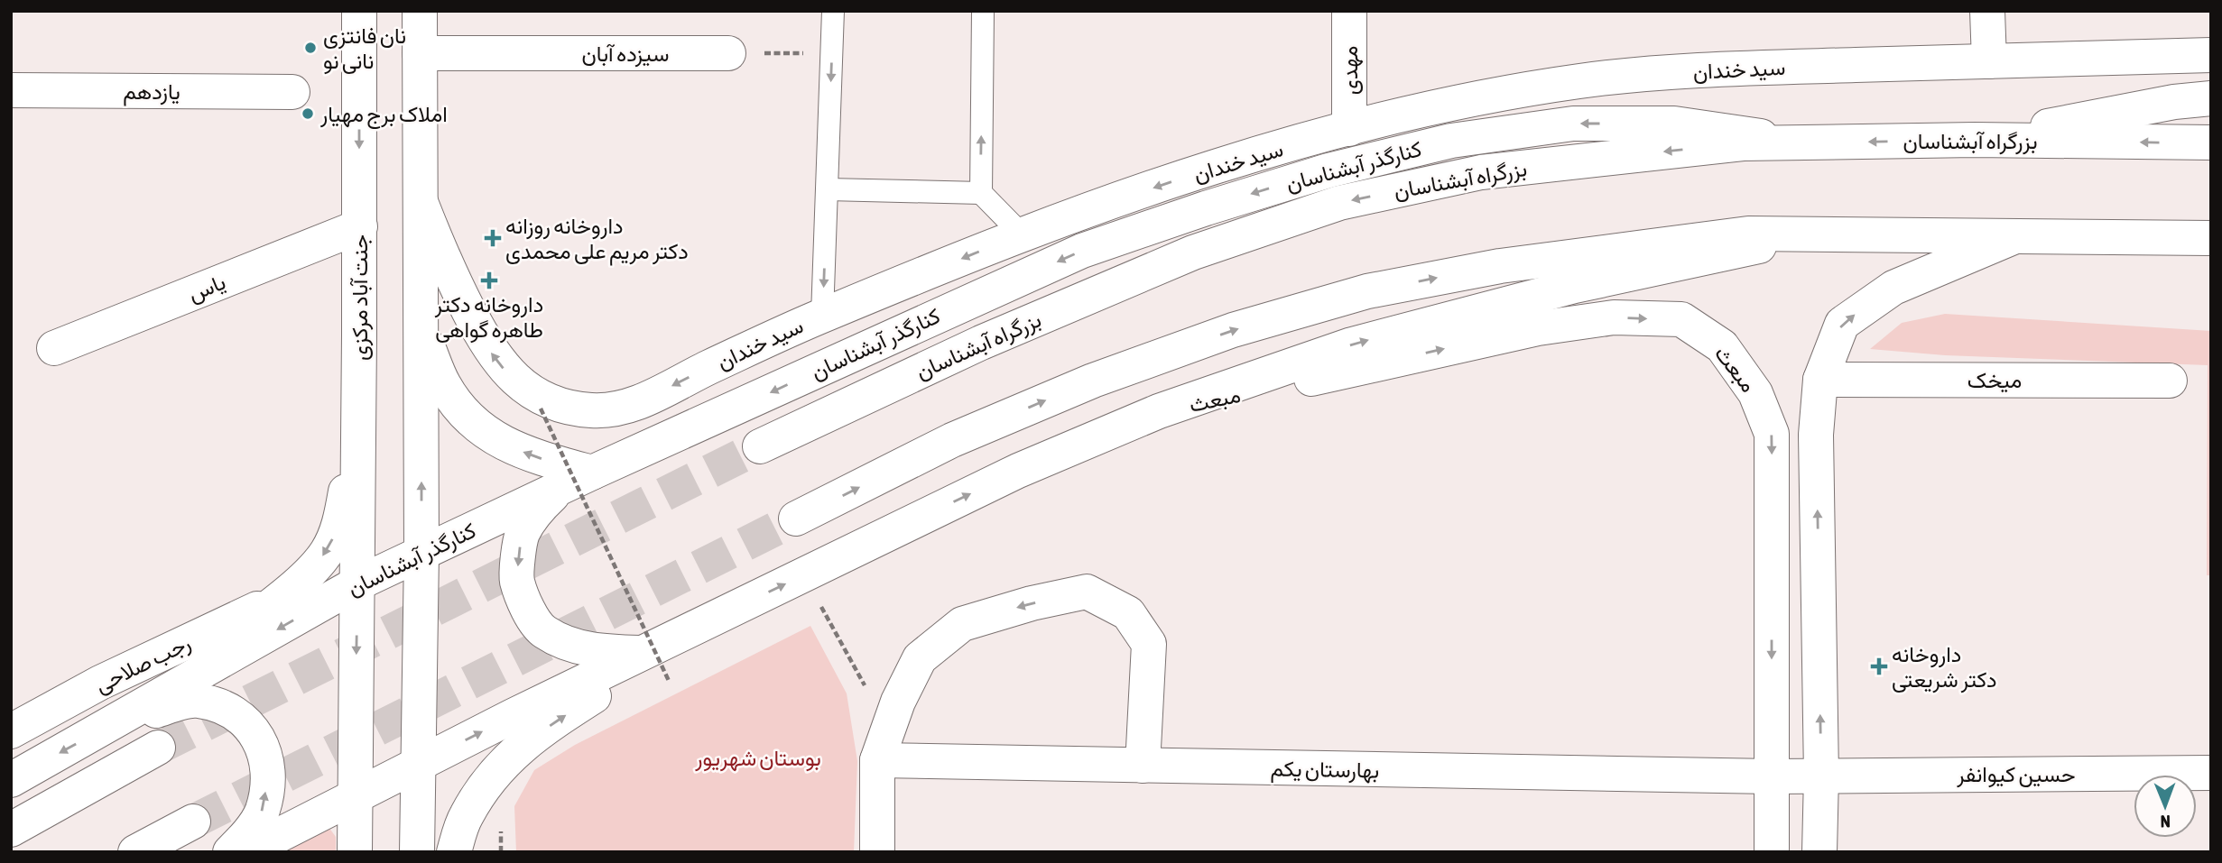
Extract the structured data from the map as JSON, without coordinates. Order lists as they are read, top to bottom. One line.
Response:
{"streets":{"main road":["سیزده آبان","سید خندان","مهدی","یازدهم","بزرگراه آبشناسان","کنارگذر آبشناسان","یاس","جنت آباد مرکزی","مبعث","میخک","رجب صلاحی","بهارستان یکم","حسین کیوانفر"]},"crossings":[["سید خندان","مهدی"],["بزرگراه آبشناسان","کنارگذر آبشناسان"],["کنارگذر آبشناسان","جنت آباد مرکزی"],["یاس","جنت آباد مرکزی"],["مبعث","بهارستان یکم"],["بهارستان یکم","حسین کیوانفر"]],"parks":["بوستان شهریور"],"places":{"other":["نان فانتزی نانی نو","املاک برج مهیار"],"health":["داروخانه روزانه دکتر مریم علی محمدی","داروخانه دکتر طاهره گواهی","داروخانه دکتر شریعتی"]},"north":"bottom"}
